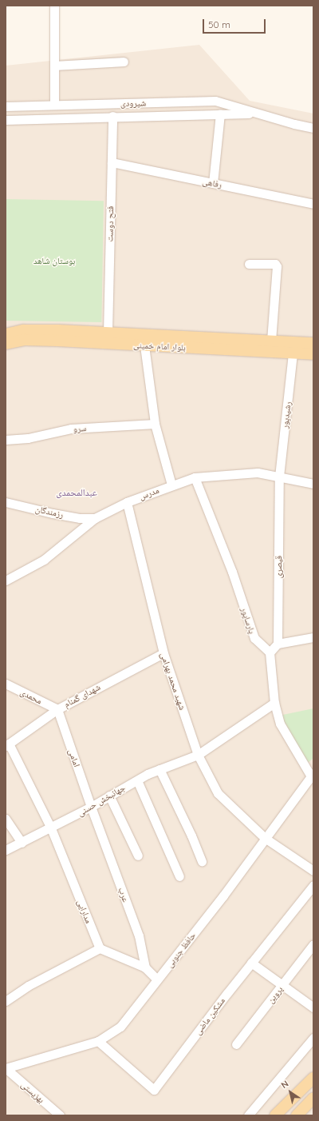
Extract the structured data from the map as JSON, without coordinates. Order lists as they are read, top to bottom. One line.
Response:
{"streets":{"main road":["بلوار امام خمینی"],"street":["شیرودی","رفاهی","فتح دوست","رشیدپور","سرو","مدرس","رزمندگان","قیصری","پارساپور","شهید محمد بهرامی","شهدای گمنام","محمدی","امامی","جهانبخش حسنی","عرب","مدارایی","حافظ جنوبی","پروین","مشکین ماضی","بهزیستی"]},"crossings":[["شیرودی","فتح دوست"],["رفاهی","فتح دوست"],["فتح دوست","بلوار امام خمینی"],["بلوار امام خمینی","رشیدپور"],["رشیدپور","مدرس"],["رشیدپور","قیصری"],["مدرس","رزمندگان"],["مدرس","قیصری"],["مدرس","پارساپور"],["مدرس","شهید محمد بهرامی"],["شهید محمد بهرامی","شهدای گمنام"],["شهید محمد بهرامی","جهانبخش حسنی"],["شهید محمد بهرامی","حافظ جنوبی"],["شهدای گمنام","محمدی"],["شهدای گمنام","امامی"],["شهدای گمنام","مدارایی"],["محمدی","امامی"],["امامی","جهانبخش حسنی"],["امامی","عرب"],["جهانبخش حسنی","عرب"],["جهانبخش حسنی","مدارایی"],["حافظ جنوبی","مشکین ماضی"],["حافظ جنوبی","بهزیستی"]],"districts":["عبدالمحمدی"],"parks":["بوستان شاهد"],"scale_bar":"50 m","north":"top left"}
